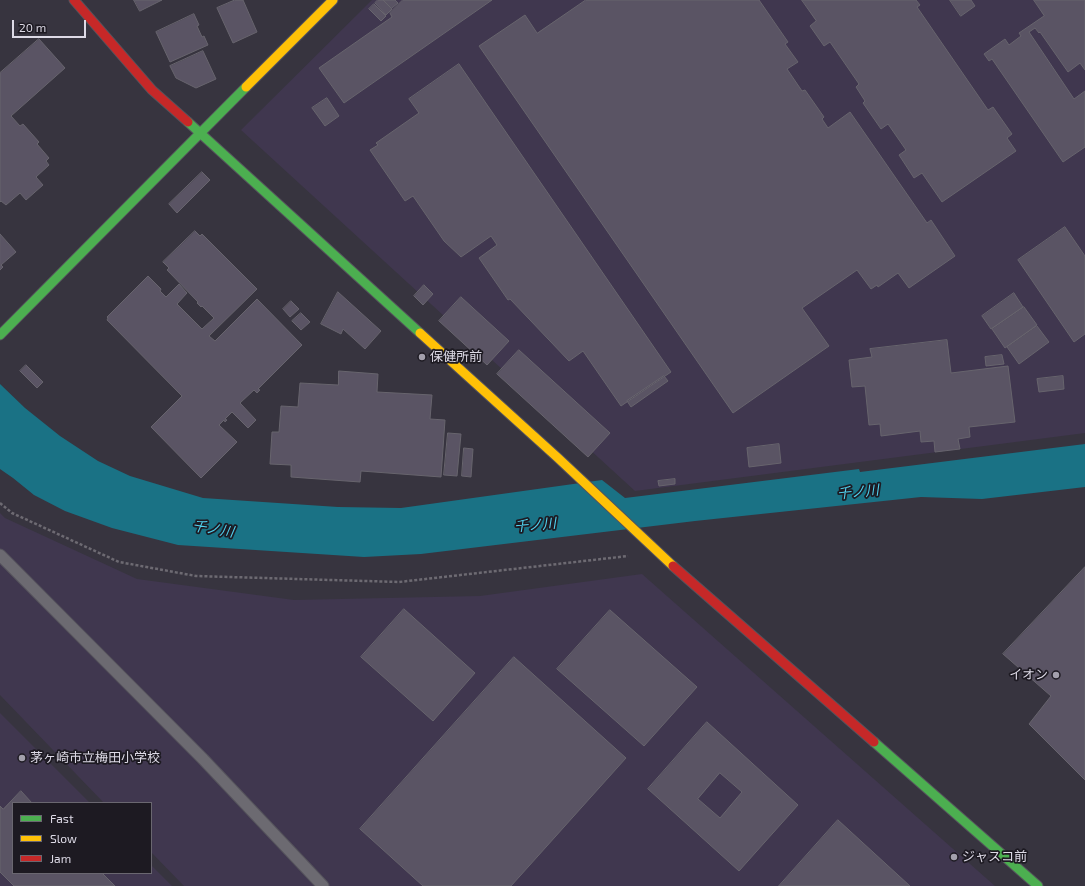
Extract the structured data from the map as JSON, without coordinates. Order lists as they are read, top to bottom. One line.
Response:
{"water":["千ノ川"],"places":["保健所前","イオン","茅ヶ崎市立梅田小学校","ジャスコ前"],"legend":["Fast","Slow","Jam"],"scale_bar":"20 m"}
